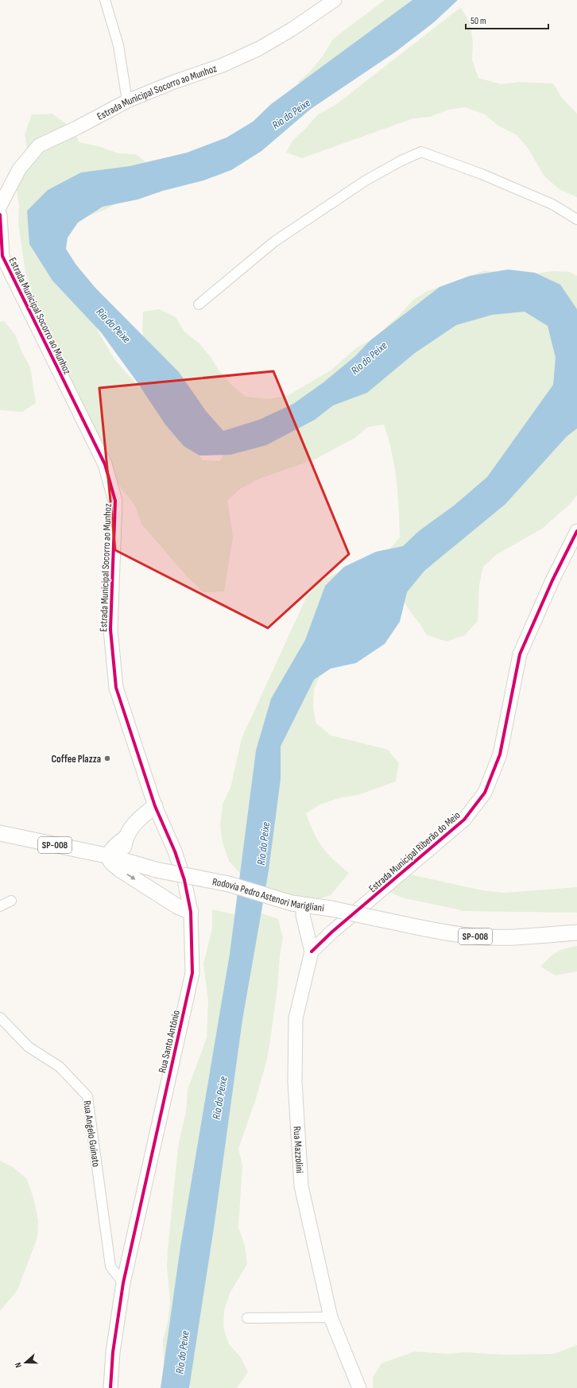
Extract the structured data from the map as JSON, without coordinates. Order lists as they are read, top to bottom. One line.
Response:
{"streets":{"main road":["SP-008","Rodovia Pedro Astenori Marigliani"],"street":["Estrada Municipal Socorro ao Munhoz","Estrada Municipal Riberão do Meio","Rua Santo Antônio","Rua Angelo Guinato","Rua Mazzolini"]},"crossings":[["Estrada Municipal Socorro ao Munhoz","Rua Santo Antônio"],["Estrada Municipal Riberão do Meio","Rua Mazzolini"],["Rodovia Pedro Astenori Marigliani","Rua Mazzolini"],["Rua Santo Antônio","Rua Angelo Guinato"]],"water":["Rio do Peixe"],"places":["Coffee Plazza"],"scale_bar":"50 m","north":"left"}
